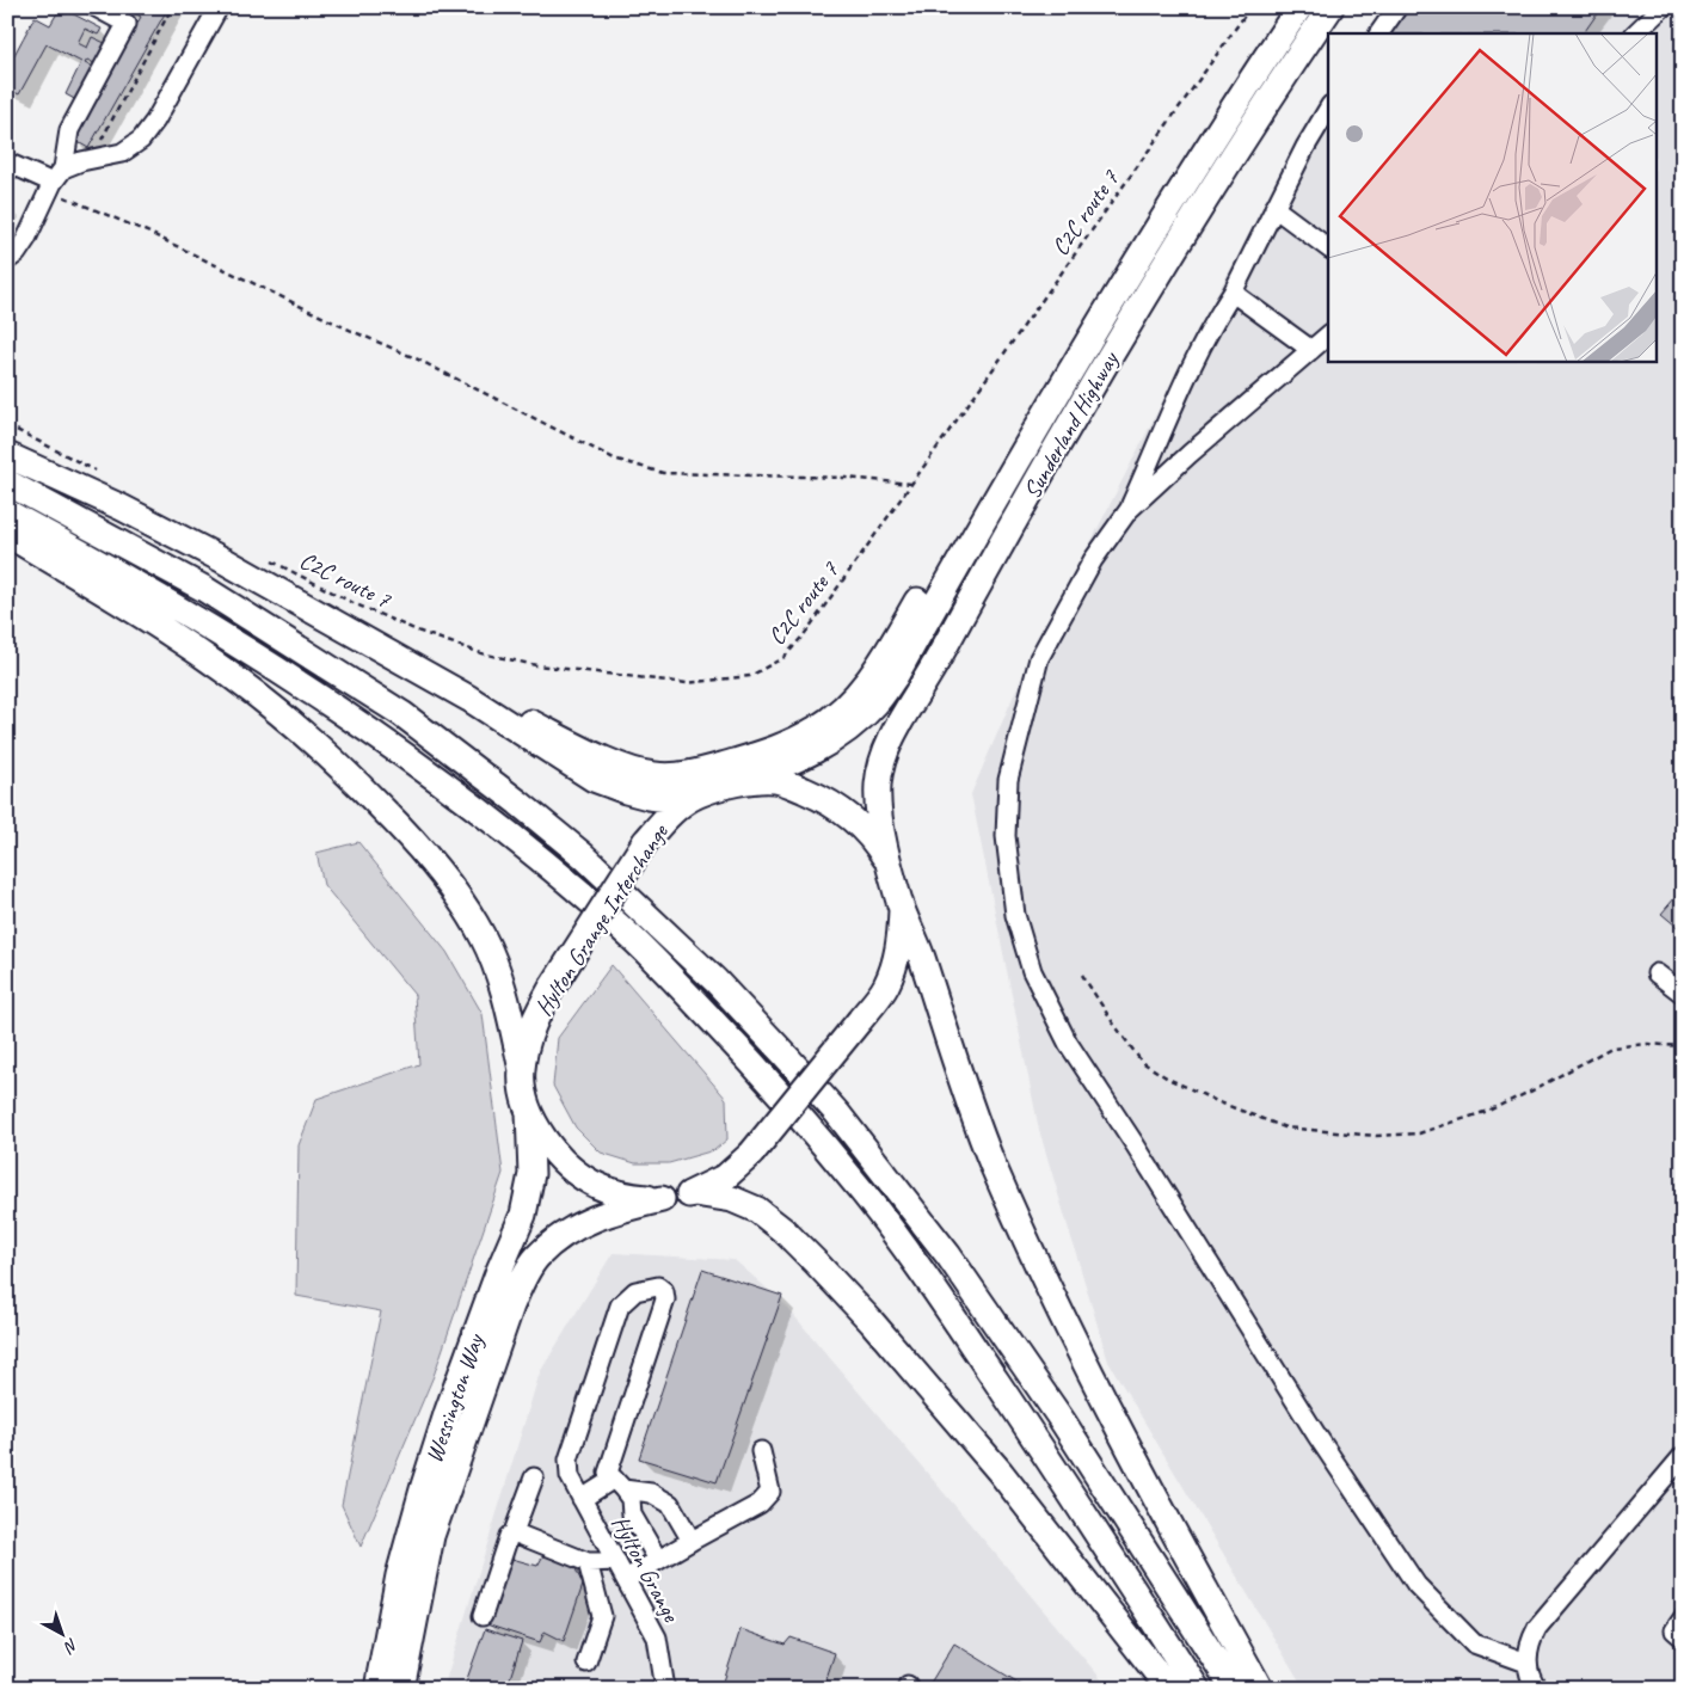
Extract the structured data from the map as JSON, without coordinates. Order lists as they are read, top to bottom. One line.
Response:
{"streets":{"highway":["Sunderland Highway","Hylton Grange Interchange","Wessington Way"],"street":["Hylton Grange"],"path":["C2C route 7"]},"crossings":[["Sunderland Highway","Hylton Grange Interchange"],["Hylton Grange Interchange","Wessington Way"]],"north":"bottom right"}
